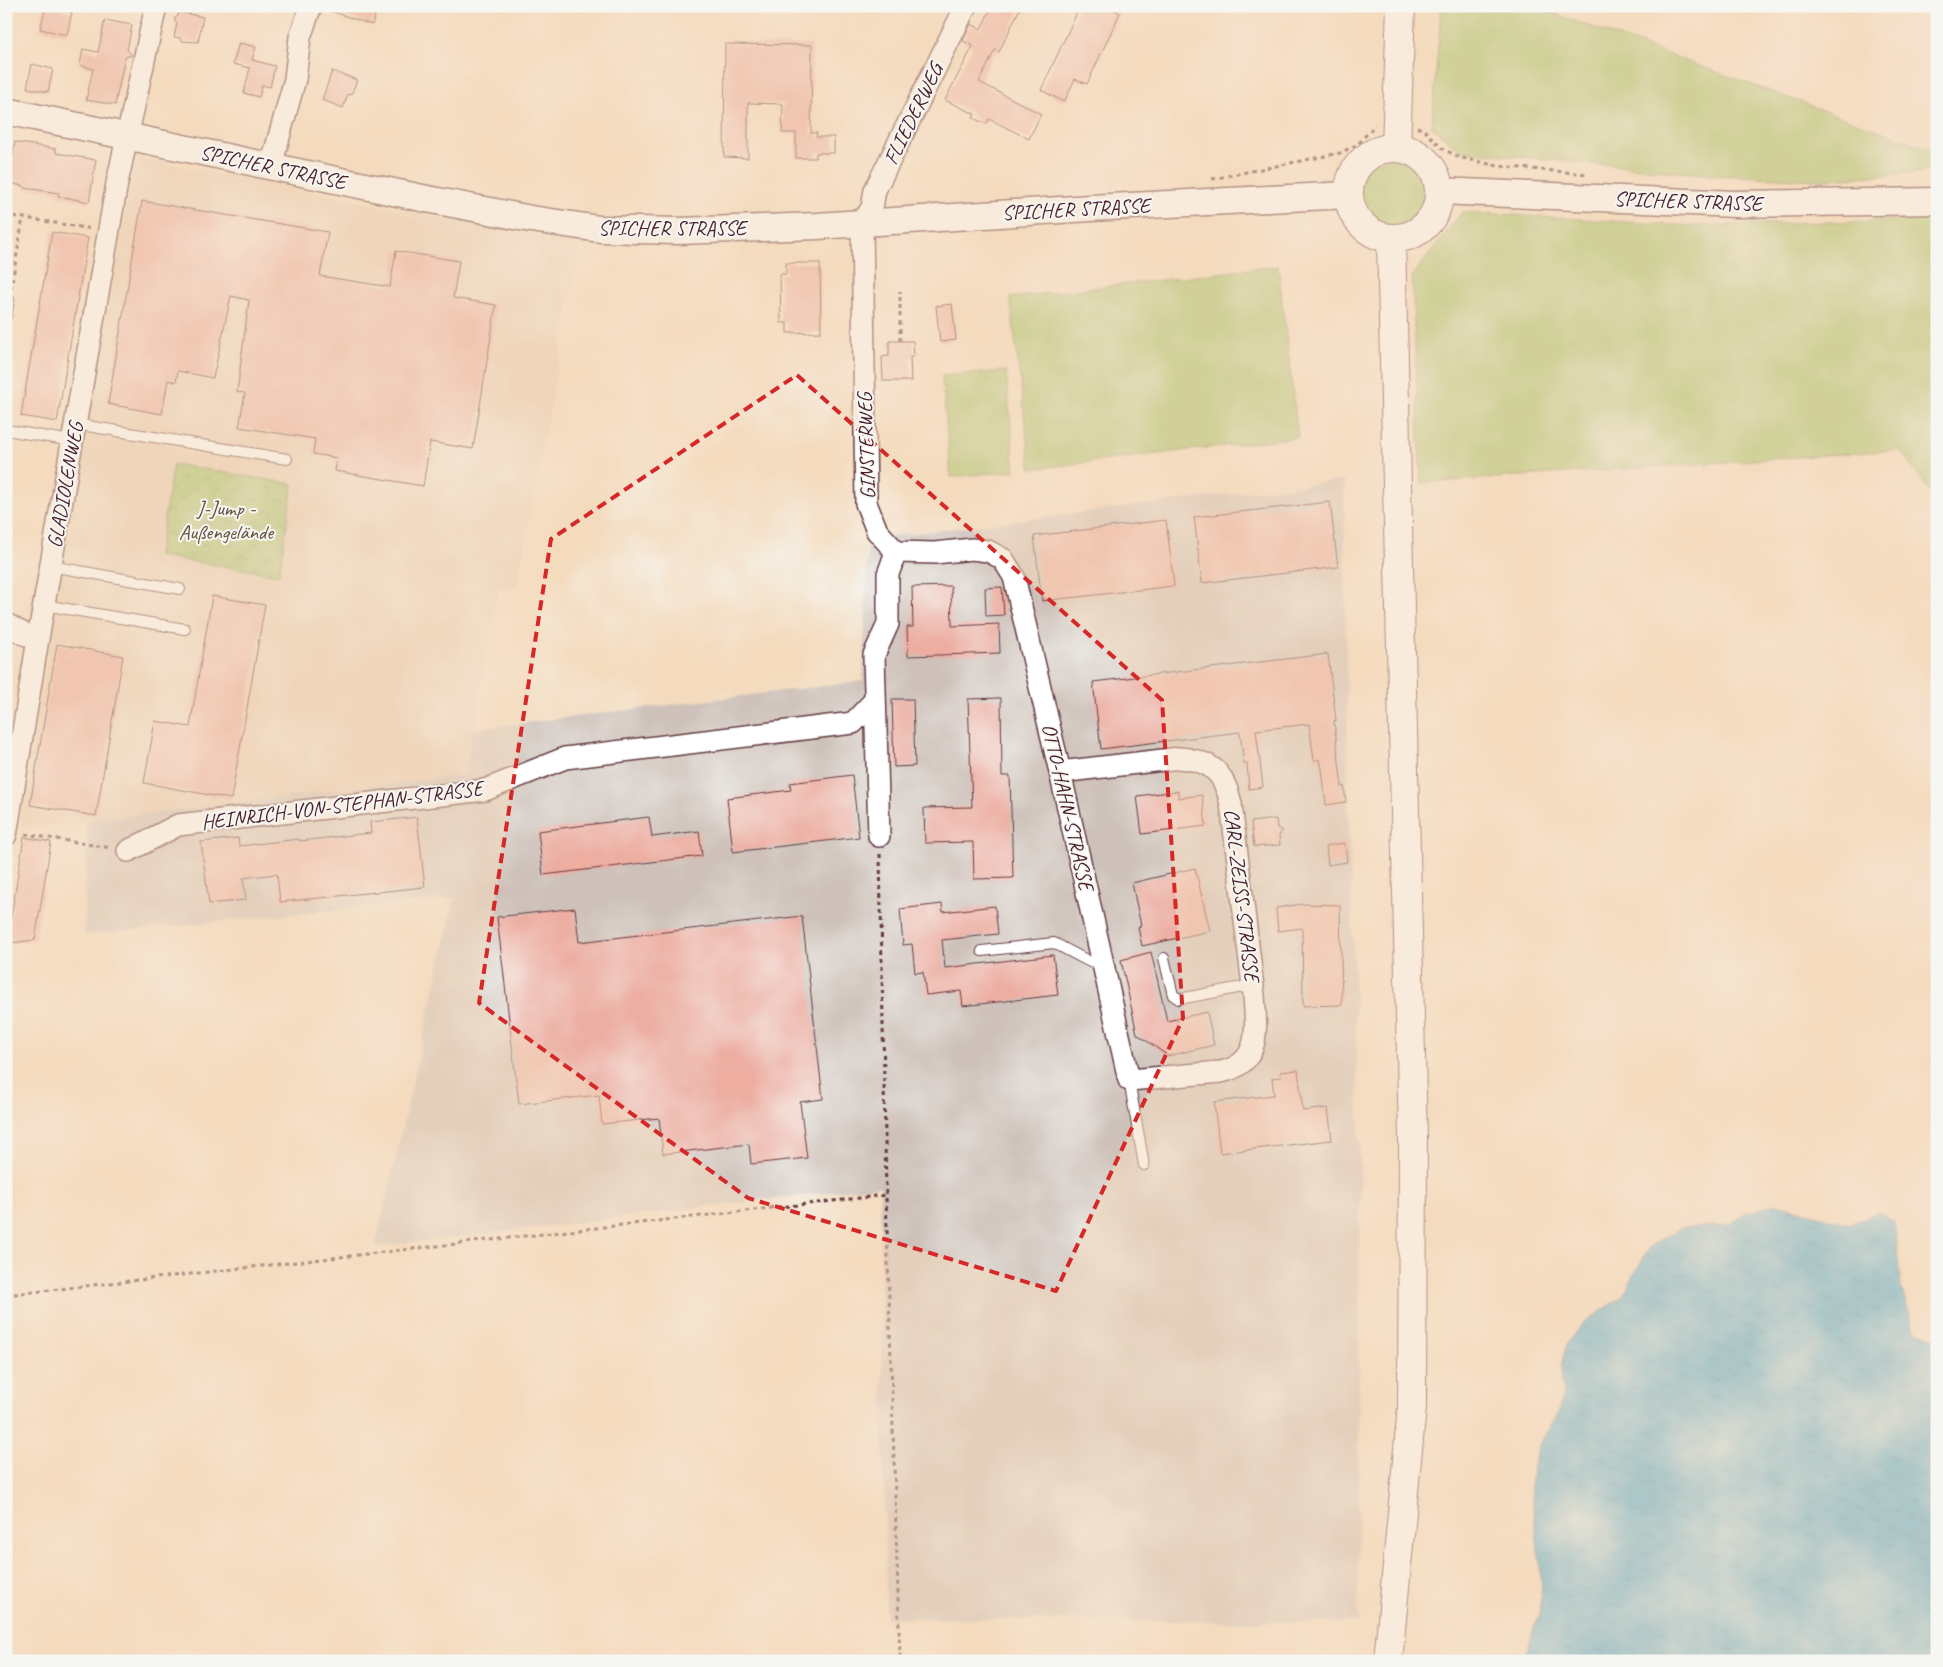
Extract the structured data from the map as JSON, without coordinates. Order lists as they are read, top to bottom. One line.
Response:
{"streets":{"street":["FLIEDERWEG","SPICHER STRASSE","GINSTERWEG","GLADIOLENWEG","HEINRICH-VON-STEPHAN-STRASSE","OTTO-HAHN-STRASSE","CARL-ZEISS-STRASSE"]},"crossings":[["FLIEDERWEG","SPICHER STRASSE"],["FLIEDERWEG","GINSTERWEG"],["SPICHER STRASSE","GINSTERWEG"],["SPICHER STRASSE","GLADIOLENWEG"],["GINSTERWEG","OTTO-HAHN-STRASSE"],["OTTO-HAHN-STRASSE","CARL-ZEISS-STRASSE"]],"parks":["J-Jump - Außengelände"]}
